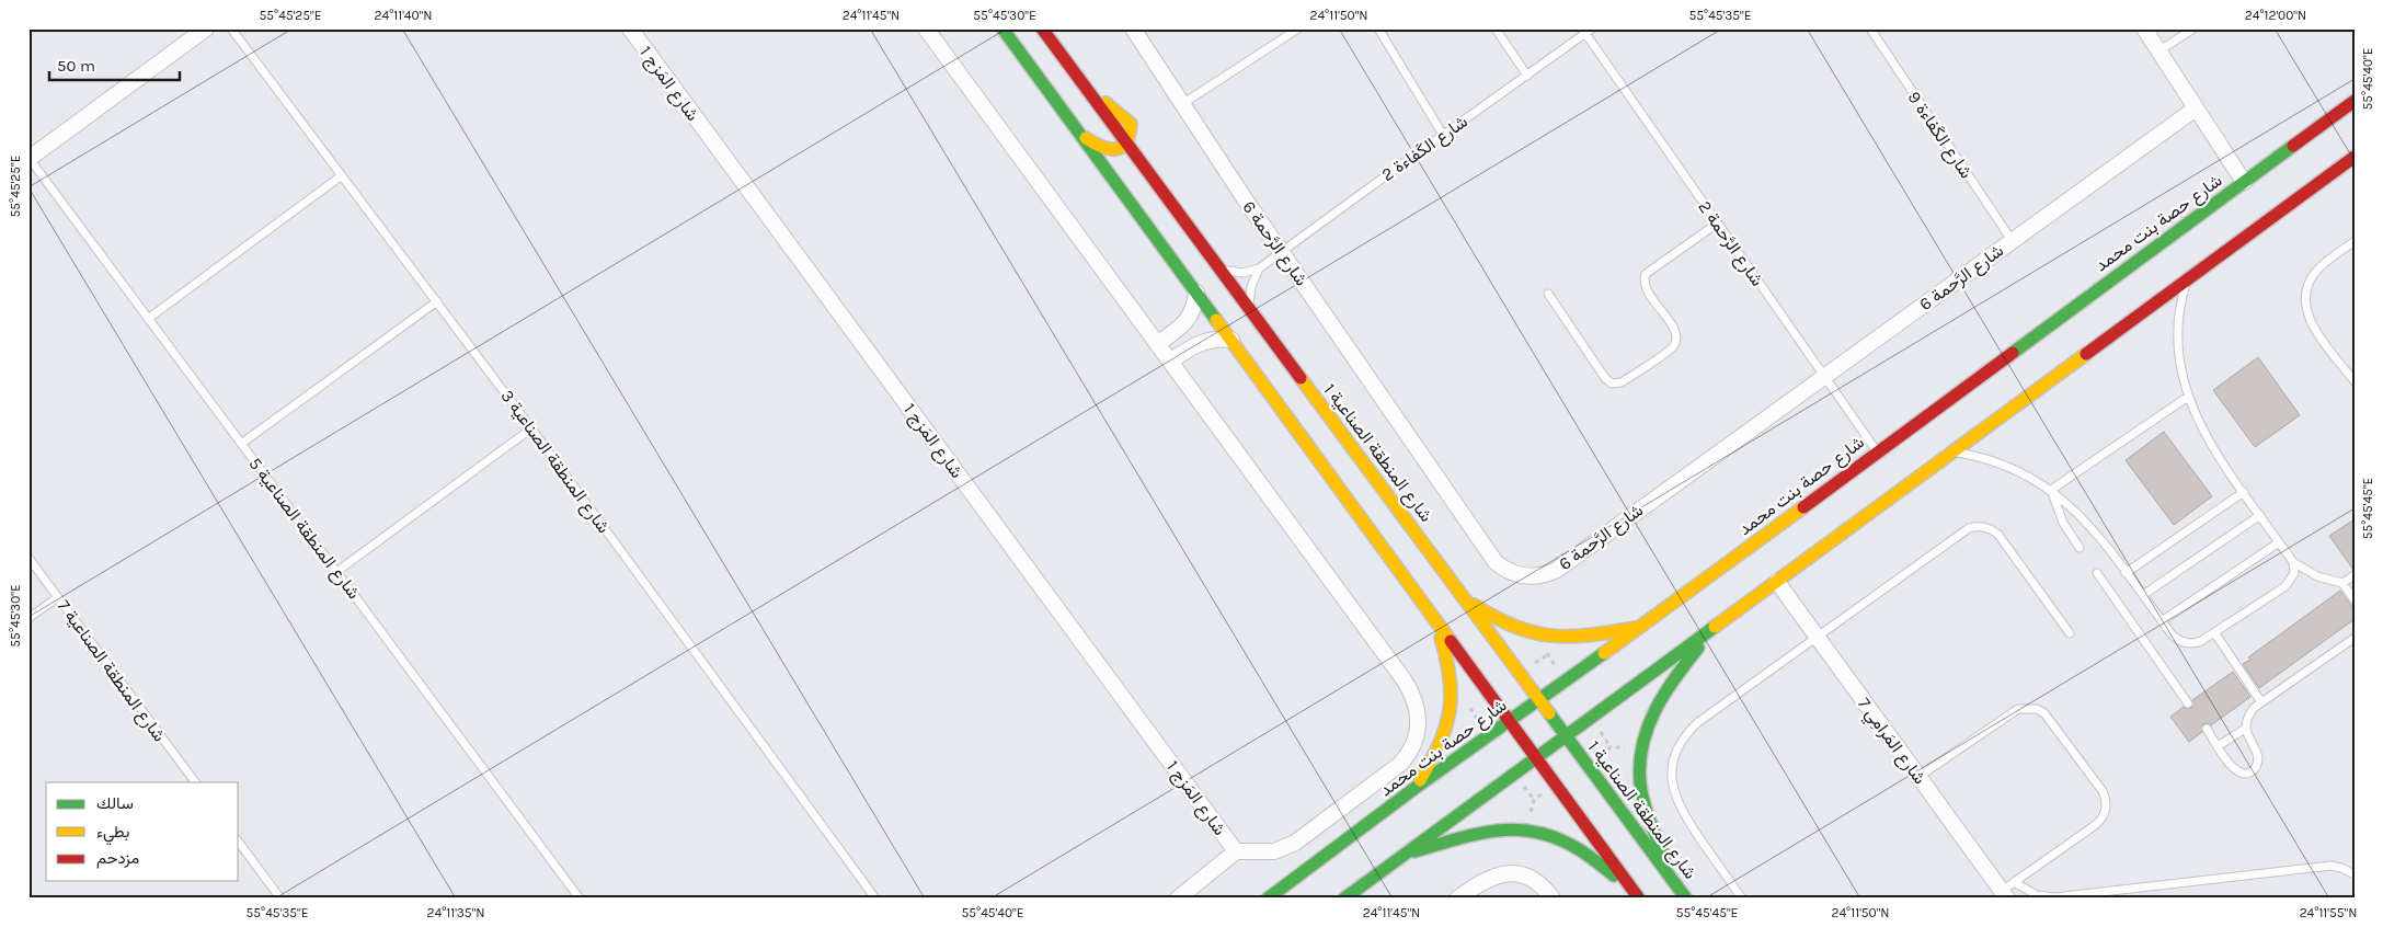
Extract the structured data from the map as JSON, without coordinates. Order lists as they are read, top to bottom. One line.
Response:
{"streets":{"main road":["شارع حصة بنت محمد","شارع المنطقة الصناعية 1"],"street":["شارع المَزج 1","شارع الرَّحمة 6","شارع المَرامِي 7"],"lane":["شارع الكَفاءة 9","شارع الكَفاءة 2","شارع الرَّحمة 2","شارع المنطقة الصناعية 3","شارع المنطقة الصناعية 5","شارع المنطقة الصناعية 7"]},"crossings":[["شارع الكَفاءة 9","شارع الرَّحمة 6"],["شارع الكَفاءة 2","شارع الرَّحمة 6"],["شارع الكَفاءة 2","شارع الرَّحمة 2"],["شارع حصة بنت محمد","شارع الرَّحمة 2"],["شارع حصة بنت محمد","شارع المنطقة الصناعية 1"],["شارع الرَّحمة 6","شارع الرَّحمة 2"]],"legend":["سالك","بطيء","مزدحم"],"scale_bar":"50 m","coordinates":["55°45'25\"E","24°11'40\"N","24°11'45\"N","55°45'30\"E","24°11'50\"N","55°45'35\"E","24°12'00\"N","55°45'40\"E","55°45'45\"E","24°11'35\"N","24°11'55\"N"]}
